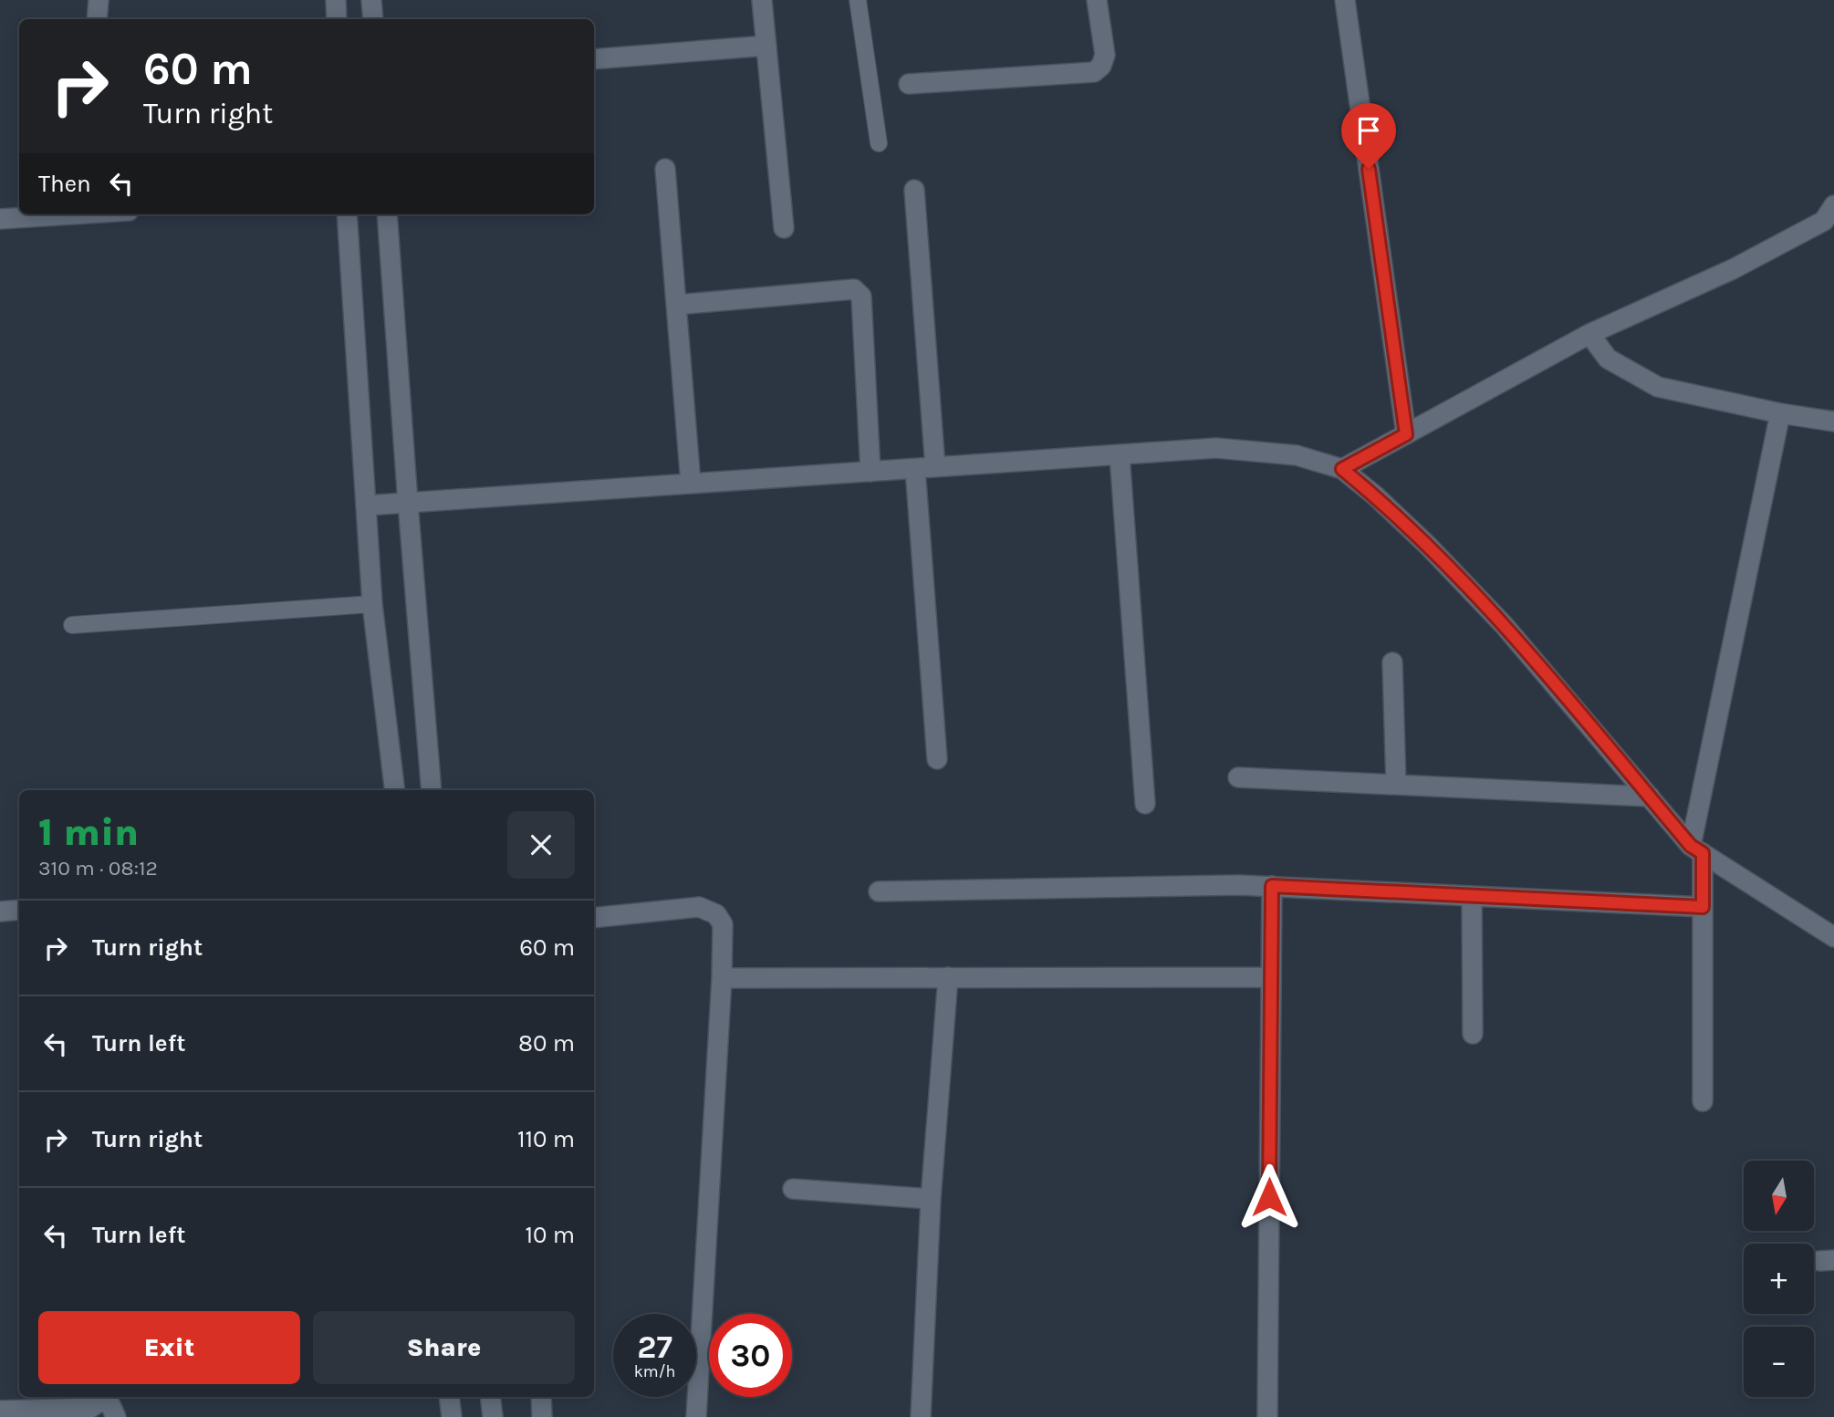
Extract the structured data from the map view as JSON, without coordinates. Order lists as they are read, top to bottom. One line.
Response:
{"north":"bottom","page":{"turn":["60 m","Turn right"],"then":"Then","heading":["1 min","310 m · 08:12"],"list":[{"name":"Turn right","value":"60 m"},{"name":"Turn left","value":"80 m"},{"name":"Turn right","value":"110 m"},{"name":"Turn left","value":"10 m"}],"map_buttons":["+","−"],"buttons":["Exit","Share"],"speed":"27 km/h","limit":"30"}}
